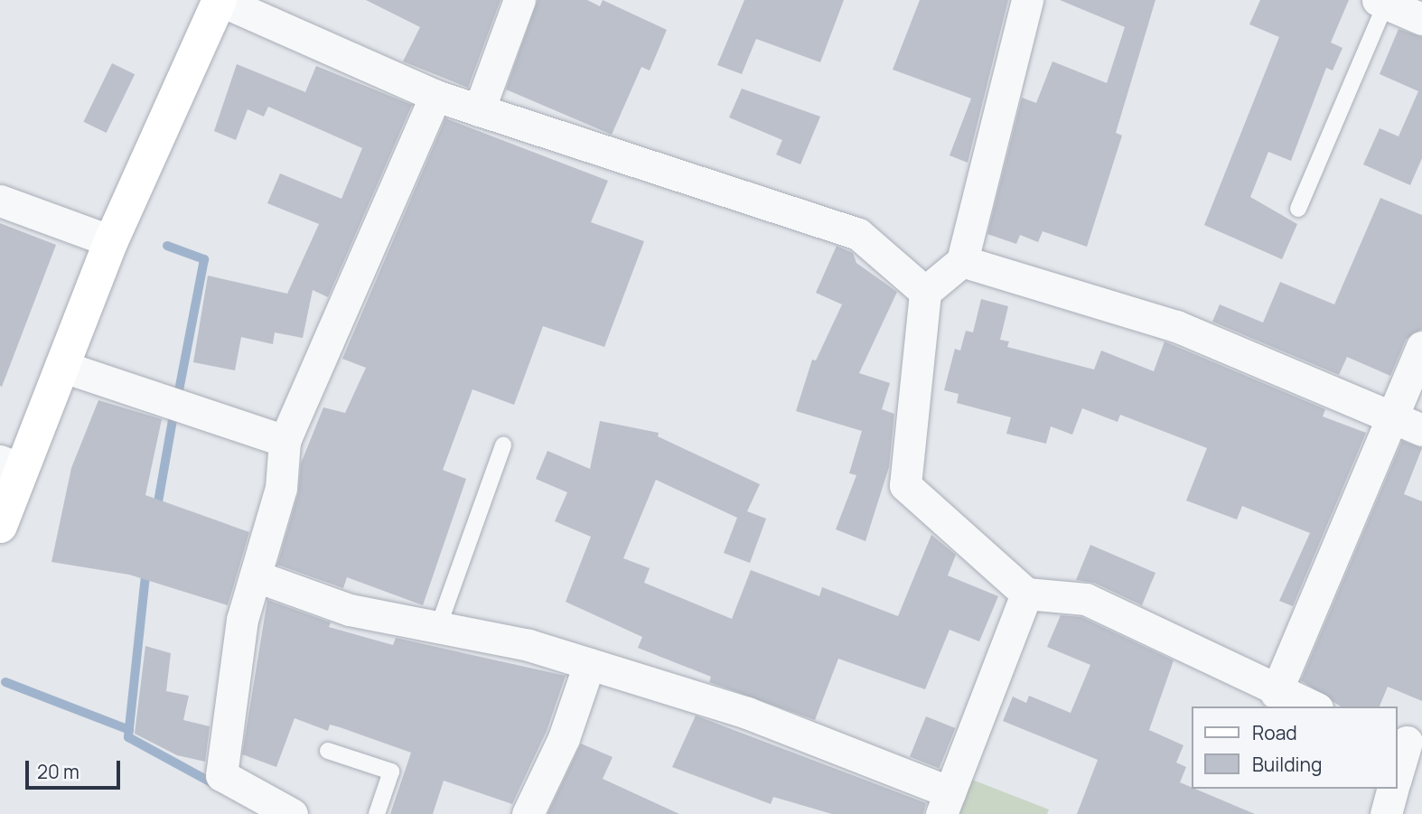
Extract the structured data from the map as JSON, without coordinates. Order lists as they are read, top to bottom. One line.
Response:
{"legend":["Road","Building"],"scale_bar":"20 m"}
